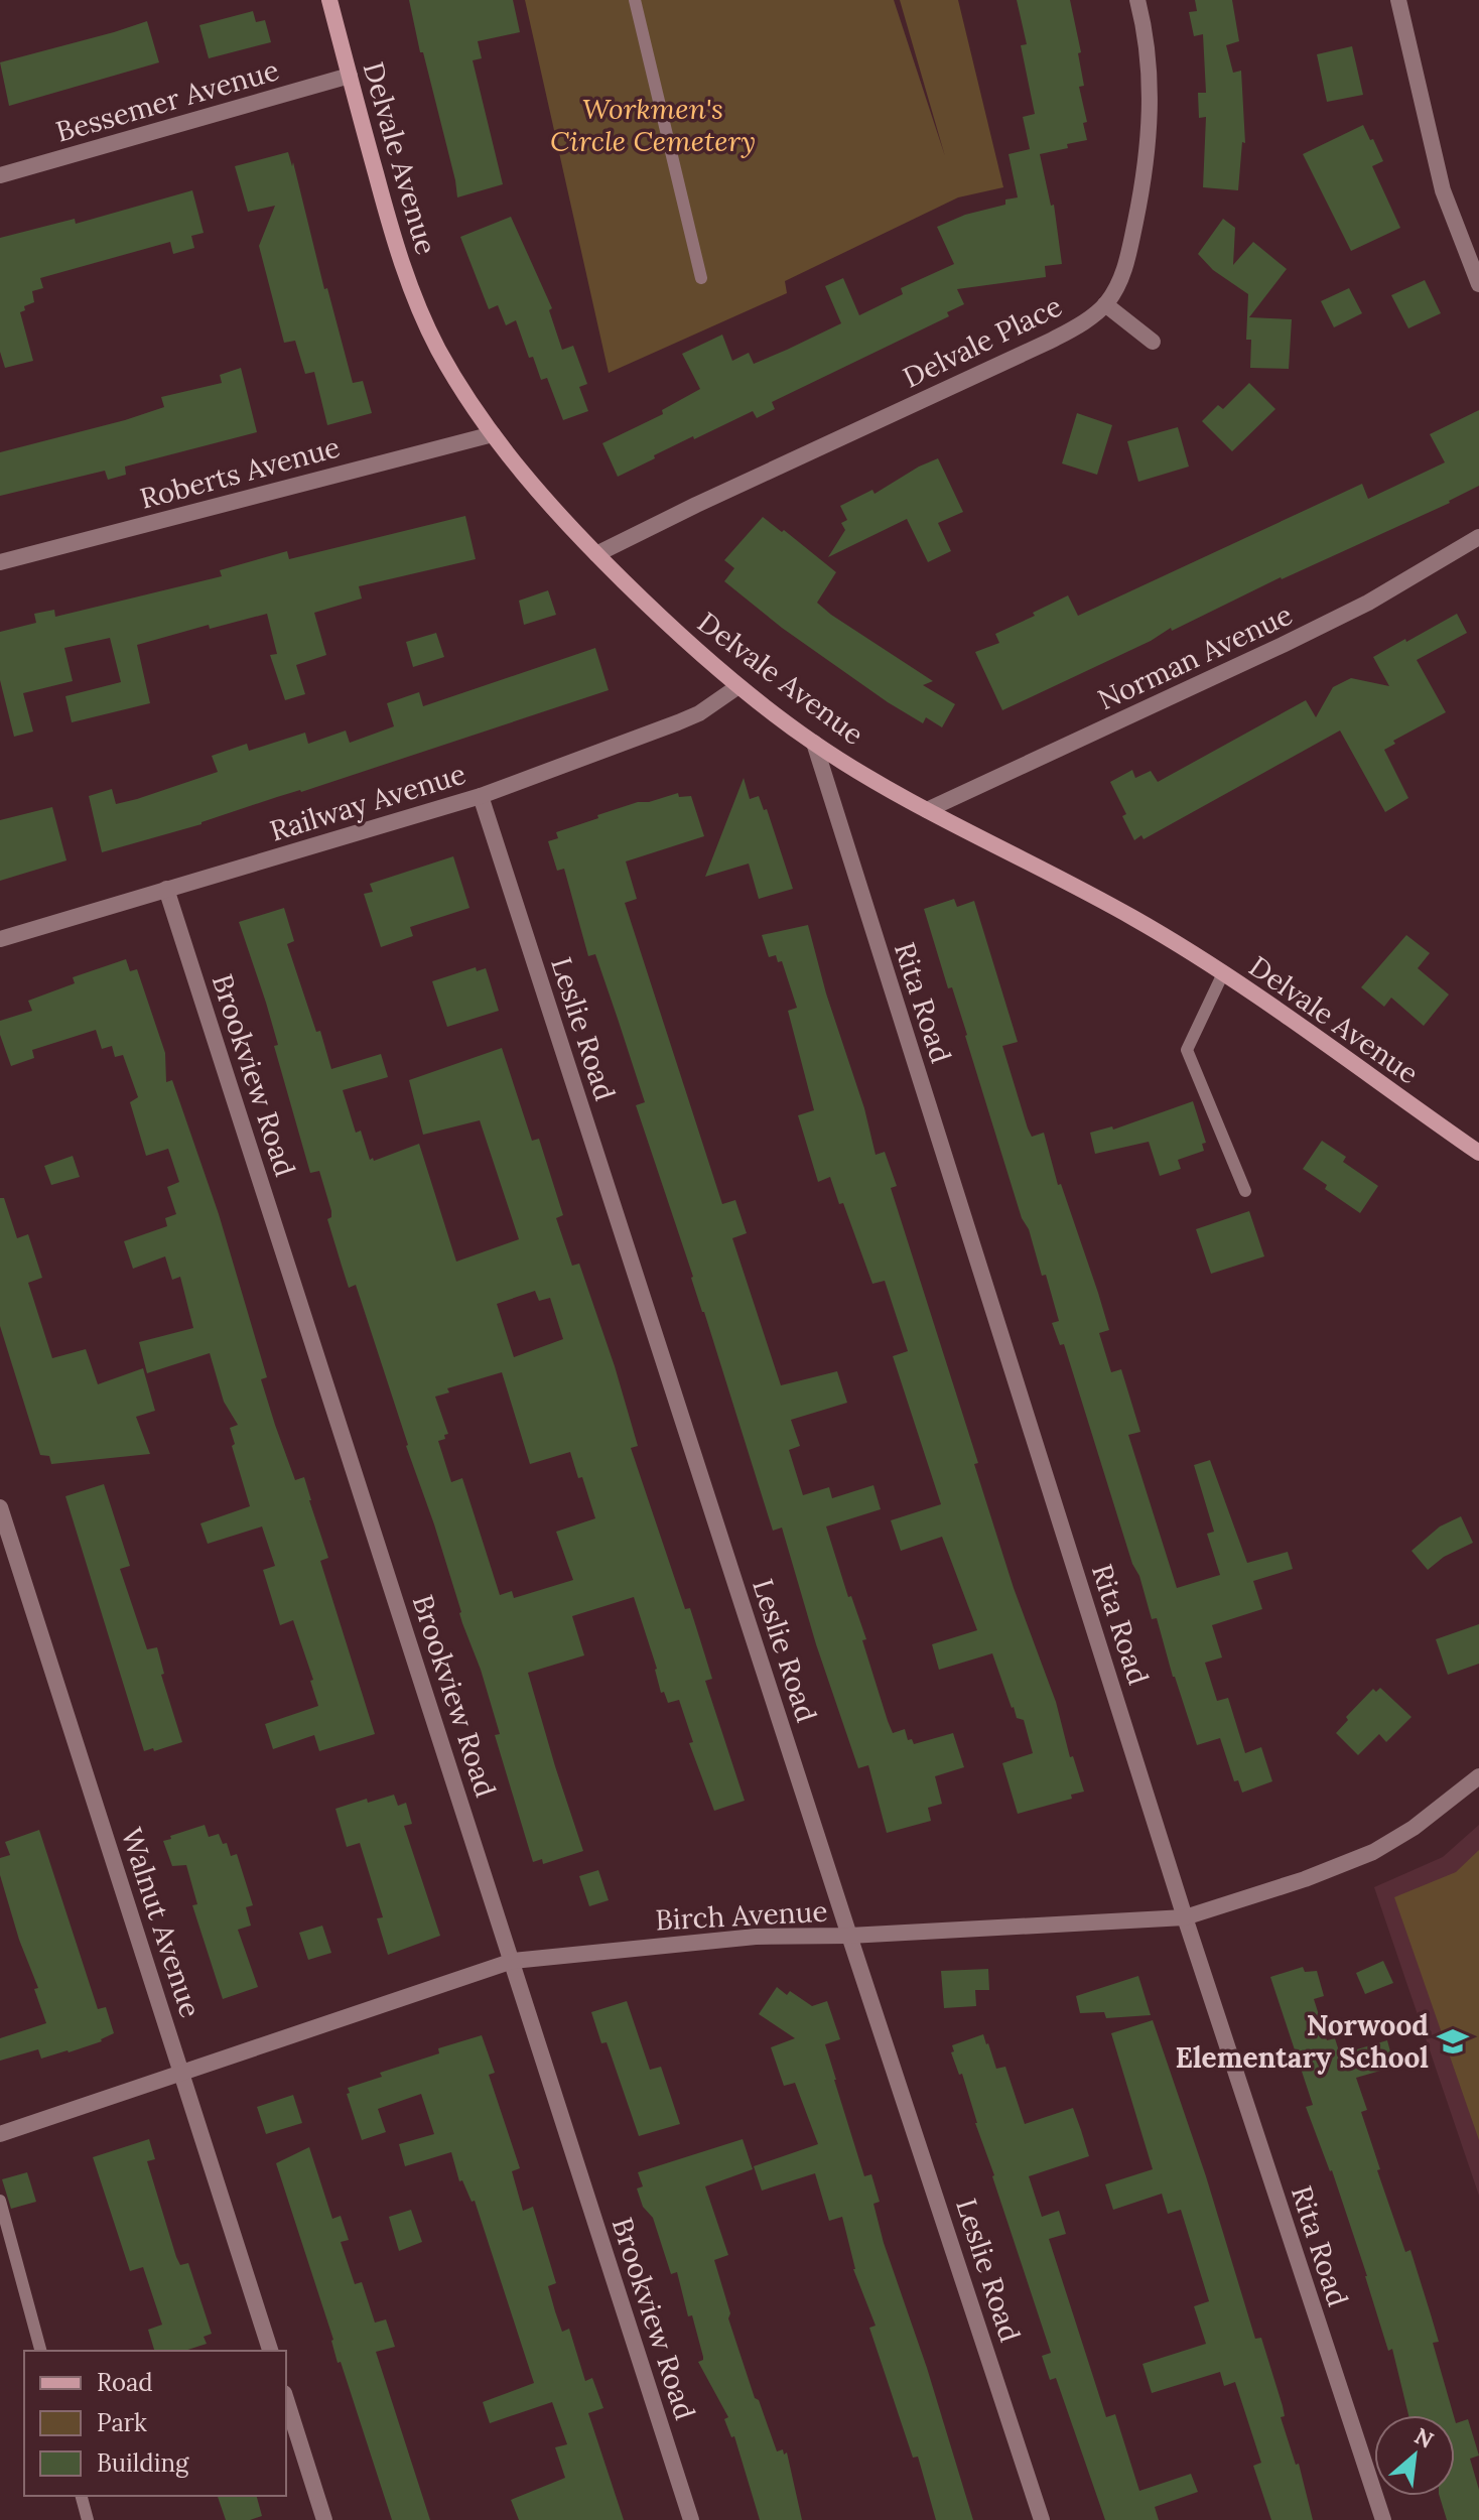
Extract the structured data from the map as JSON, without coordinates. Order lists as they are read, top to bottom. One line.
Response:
{"streets":{"street":["Bessemer Avenue","Delvale Avenue","Delvale Place","Roberts Avenue","Norman Avenue","Railway Avenue","Rita Road","Leslie Road","Brookview Road","Birch Avenue","Walnut Avenue"]},"crossings":[["Bessemer Avenue","Delvale Avenue"],["Delvale Avenue","Delvale Place"],["Delvale Avenue","Roberts Avenue"],["Delvale Avenue","Norman Avenue"],["Delvale Avenue","Railway Avenue"],["Delvale Avenue","Rita Road"],["Railway Avenue","Leslie Road"],["Railway Avenue","Brookview Road"],["Rita Road","Birch Avenue"],["Leslie Road","Birch Avenue"],["Brookview Road","Birch Avenue"],["Birch Avenue","Walnut Avenue"]],"parks":["Workmen's Circle Cemetery"],"places":{"school or university":["Norwood Elementary School"]},"legend":["Road","Park","Building"],"north":"top right"}
